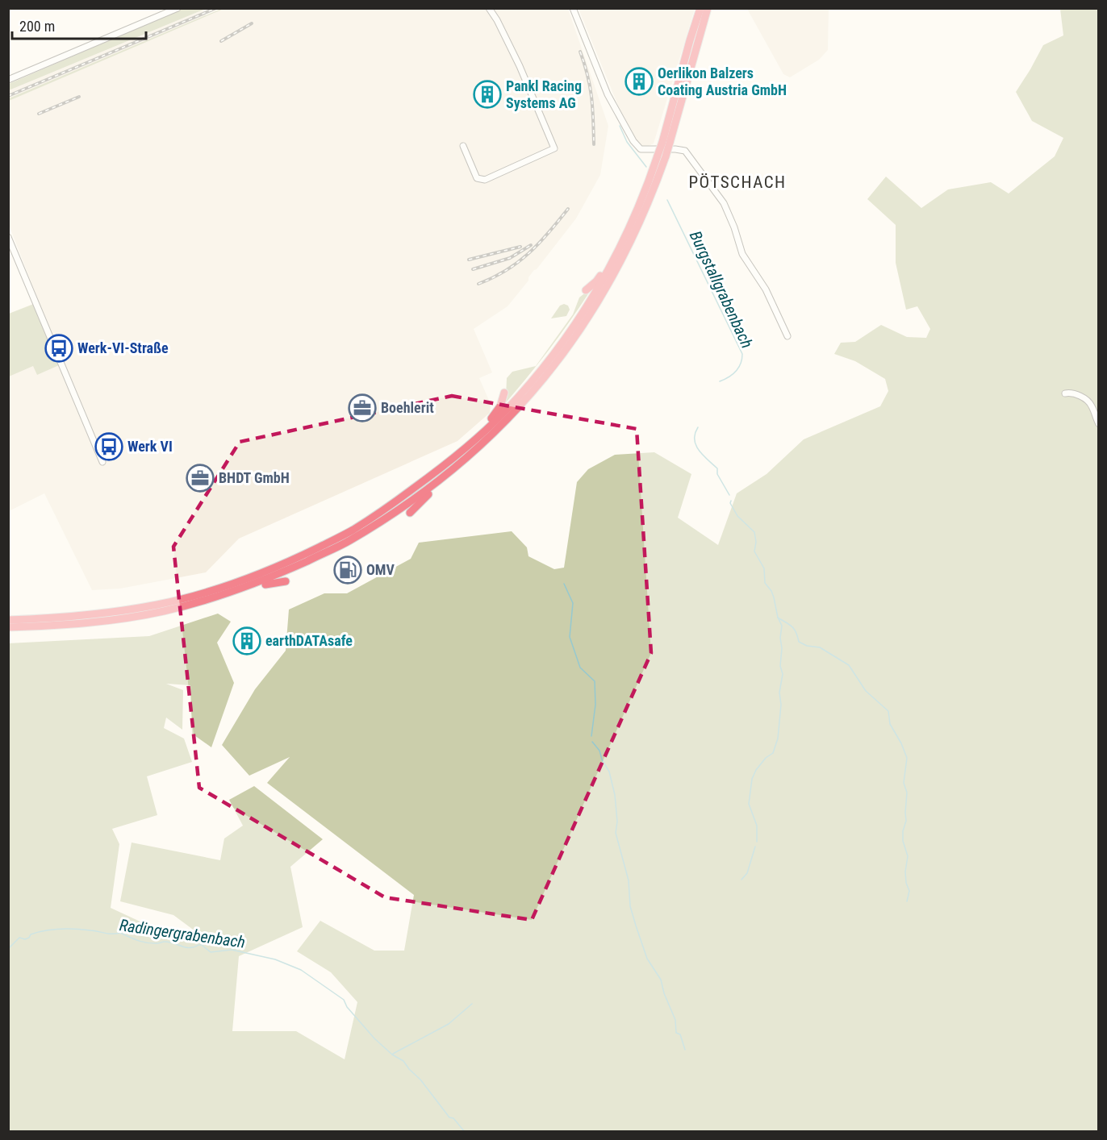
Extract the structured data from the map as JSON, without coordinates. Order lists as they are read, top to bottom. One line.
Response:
{"districts":["PÖTSCHACH"],"water":["Burgstallgrabenbach","Radingergrabenbach"],"places":{"building":["Oerlikon Balzers Coating Austria GmbH","Pankl Racing Systems AG","earthDATAsafe"],"bus stop":["Werk-VI-Straße","Werk VI"],"office":["Boehlerit","BHDT GmbH"],"fuel station":["OMV"]},"scale_bar":"200 m"}
